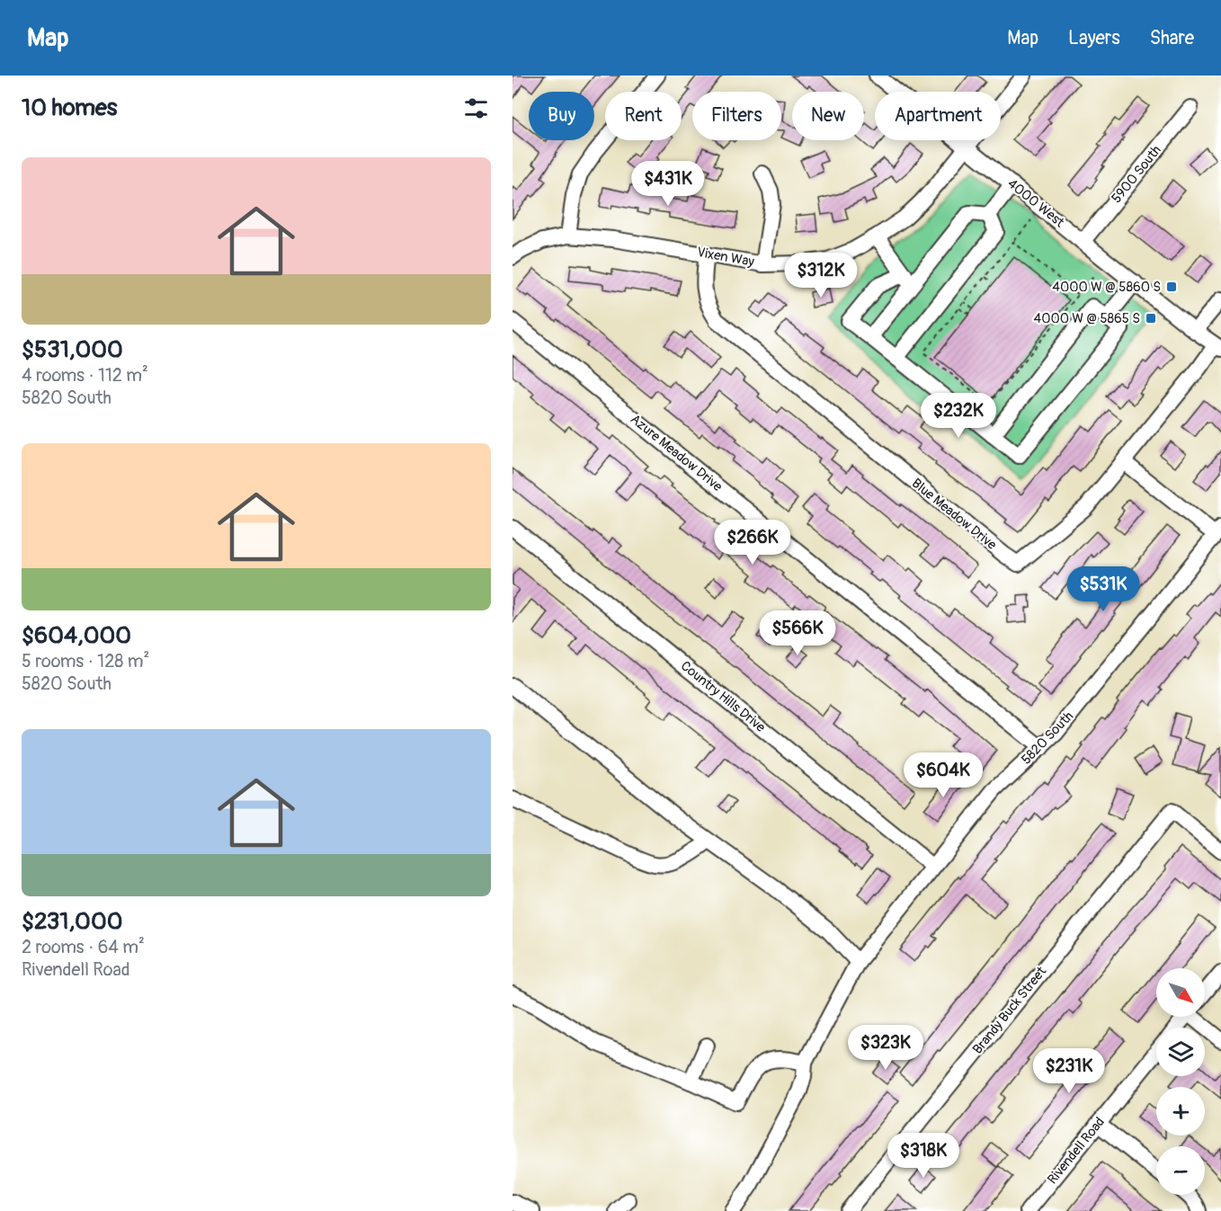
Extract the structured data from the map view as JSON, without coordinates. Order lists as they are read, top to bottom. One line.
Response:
{"streets":{"street":["5900 South","4000 West","Vixen Way","Azure Meadow Drive","Blue Meadow Drive","Country Hills Drive","5820 South","Brandy Buck Street","Rivendell Road"]},"crossings":[["5900 South","4000 West"],["4000 West","Vixen Way"],["4000 West","Blue Meadow Drive"],["Vixen Way","Blue Meadow Drive"],["Azure Meadow Drive","5820 South"],["Country Hills Drive","5820 South"]],"places":{"transit":["4000 W @ 5860 S","4000 W @ 5865 S"]},"north":"bottom right","page":{"header":"Map","nav":["Map","Layers","Share"],"heading":"10 homes","chip":["Buy","Rent","Filters","New","Apartment"],"list":[{"name":"$531,000","note":"4 rooms · 112 m² · 5820 South"},{"name":"$604,000","note":"5 rooms · 128 m² · 5820 South"},{"name":"$231,000","note":"2 rooms · 64 m² · Rivendell Road"}],"price":["$431K","$312K","$232K","$266K","$531K","$566K","$604K","$323K","$231K","$318K"],"map_buttons":["+","−"]}}
